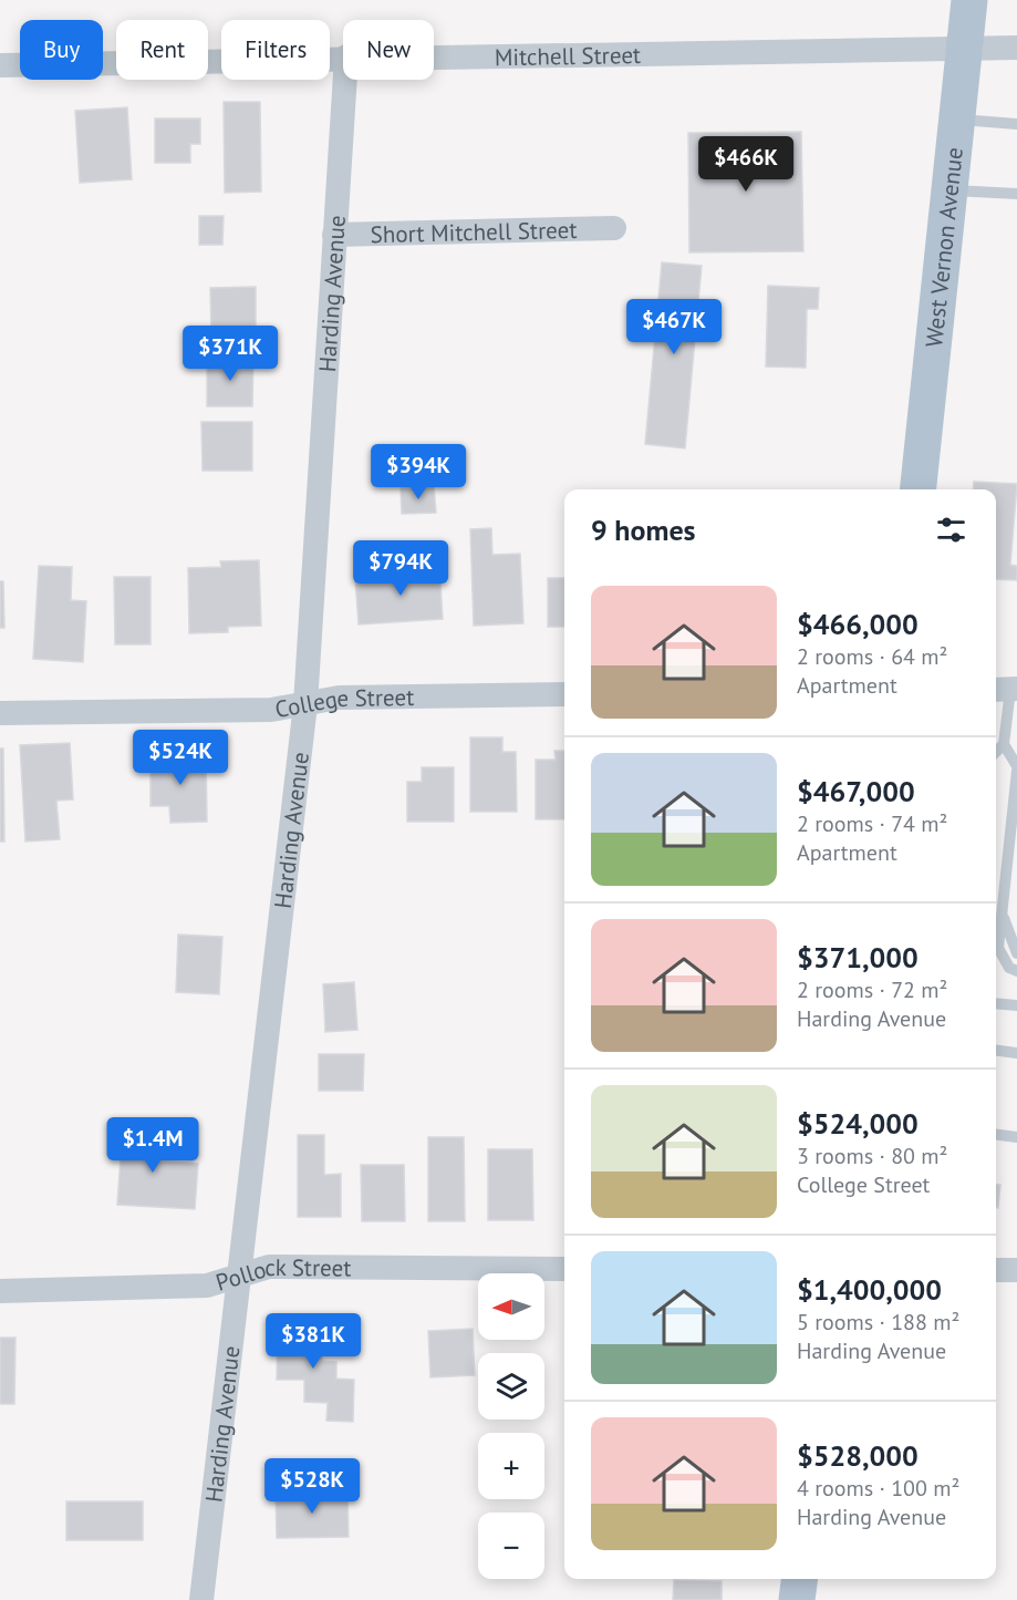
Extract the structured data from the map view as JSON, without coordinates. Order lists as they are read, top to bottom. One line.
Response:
{"streets":{"main road":["West Vernon Avenue"],"street":["Mitchell Street","Short Mitchell Street","Harding Avenue","College Street","Pollock Street"]},"crossings":[["Mitchell Street","West Vernon Avenue"],["Short Mitchell Street","Harding Avenue"],["Harding Avenue","College Street"],["Harding Avenue","Pollock Street"]],"north":"left","page":{"chip":["Buy","Rent","Filters","New"],"price":["$466K","$467K","$371K","$394K","$794K","$524K","$1.4M","$381K","$528K"],"heading":"9 homes","list":[{"name":"$466,000","note":"2 rooms · 64 m² · Apartment"},{"name":"$467,000","note":"2 rooms · 74 m² · Apartment"},{"name":"$371,000","note":"2 rooms · 72 m² · Harding Avenue"},{"name":"$524,000","note":"3 rooms · 80 m² · College Street"},{"name":"$1,400,000","note":"5 rooms · 188 m² · Harding Avenue"},{"name":"$528,000","note":"4 rooms · 100 m² · Harding Avenue"}],"map_buttons":["+","−"]}}
